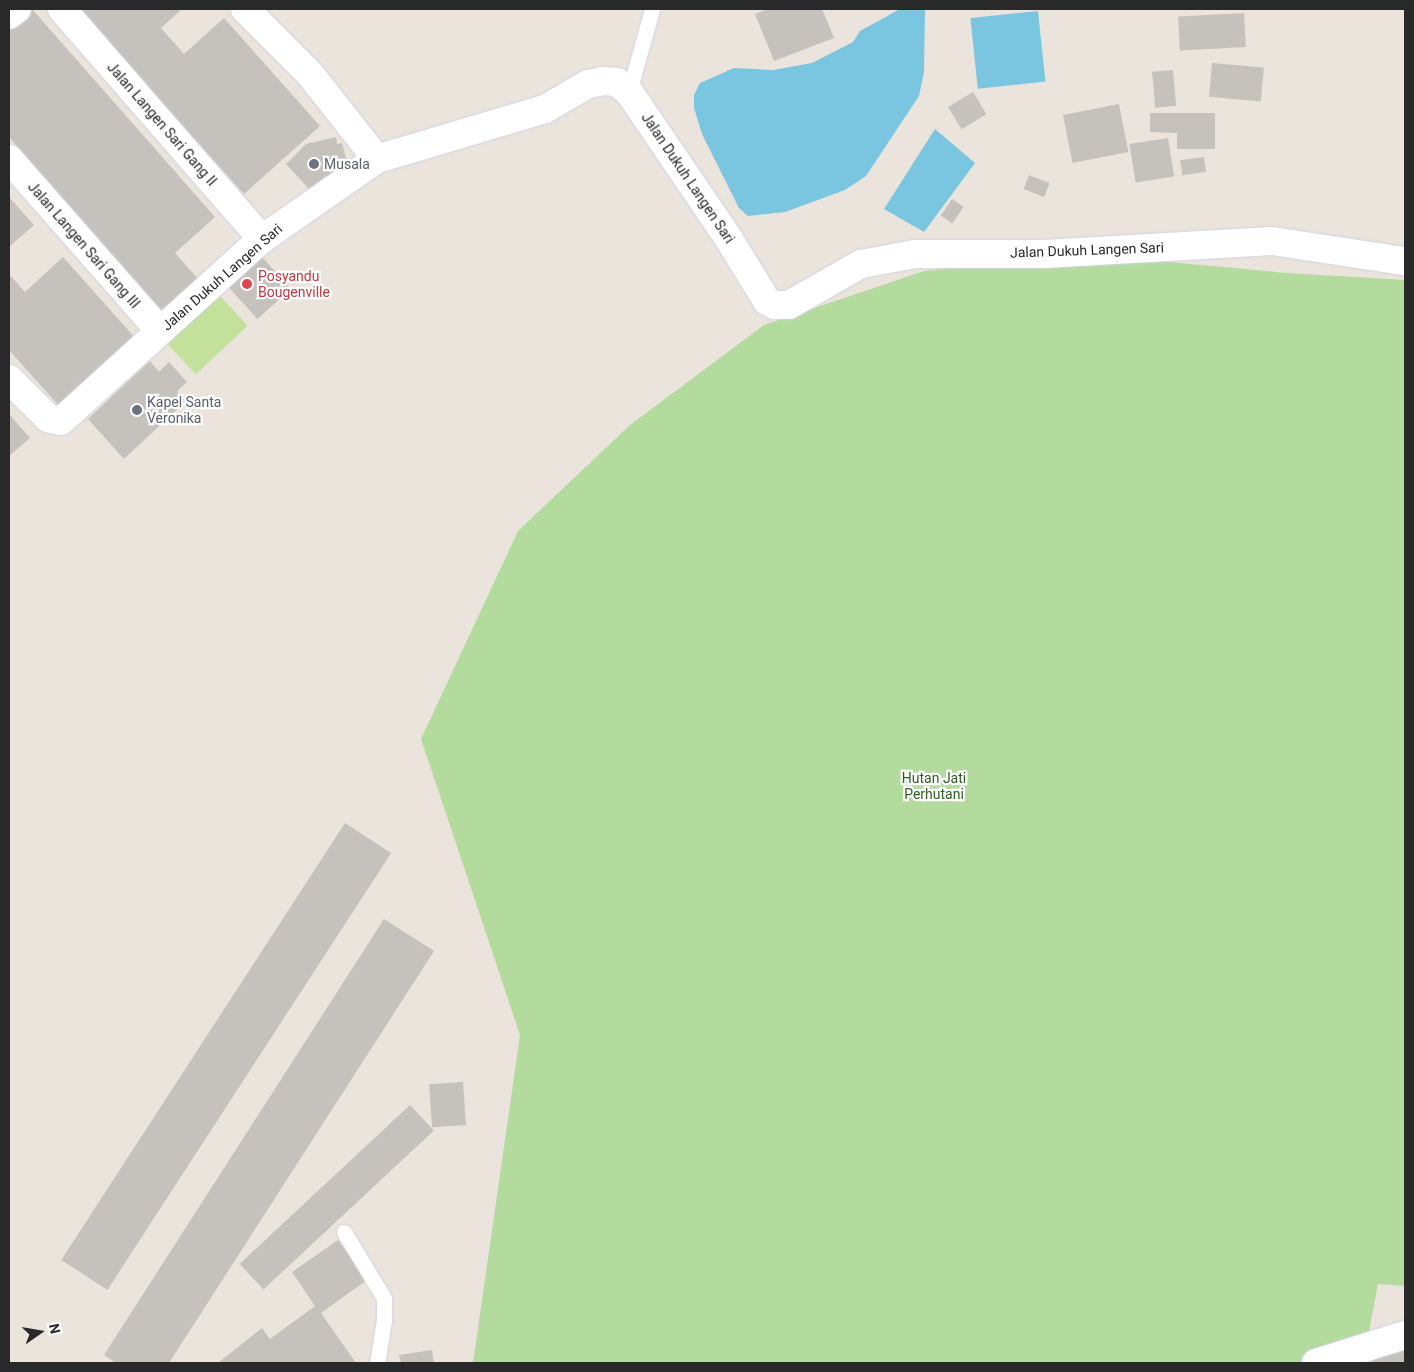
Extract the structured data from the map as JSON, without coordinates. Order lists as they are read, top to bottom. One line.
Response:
{"streets":{"street":["Jalan Langen Sari Gang II","Jalan Dukuh Langen Sari","Jalan Langen Sari Gang III"]},"crossings":[["Jalan Langen Sari Gang II","Jalan Dukuh Langen Sari"],["Jalan Dukuh Langen Sari","Jalan Langen Sari Gang III"]],"parks":["Hutan Jati Perhutani"],"places":["Musala","Posyandu Bougenville","Kapel Santa Veronika"],"north":"right"}
